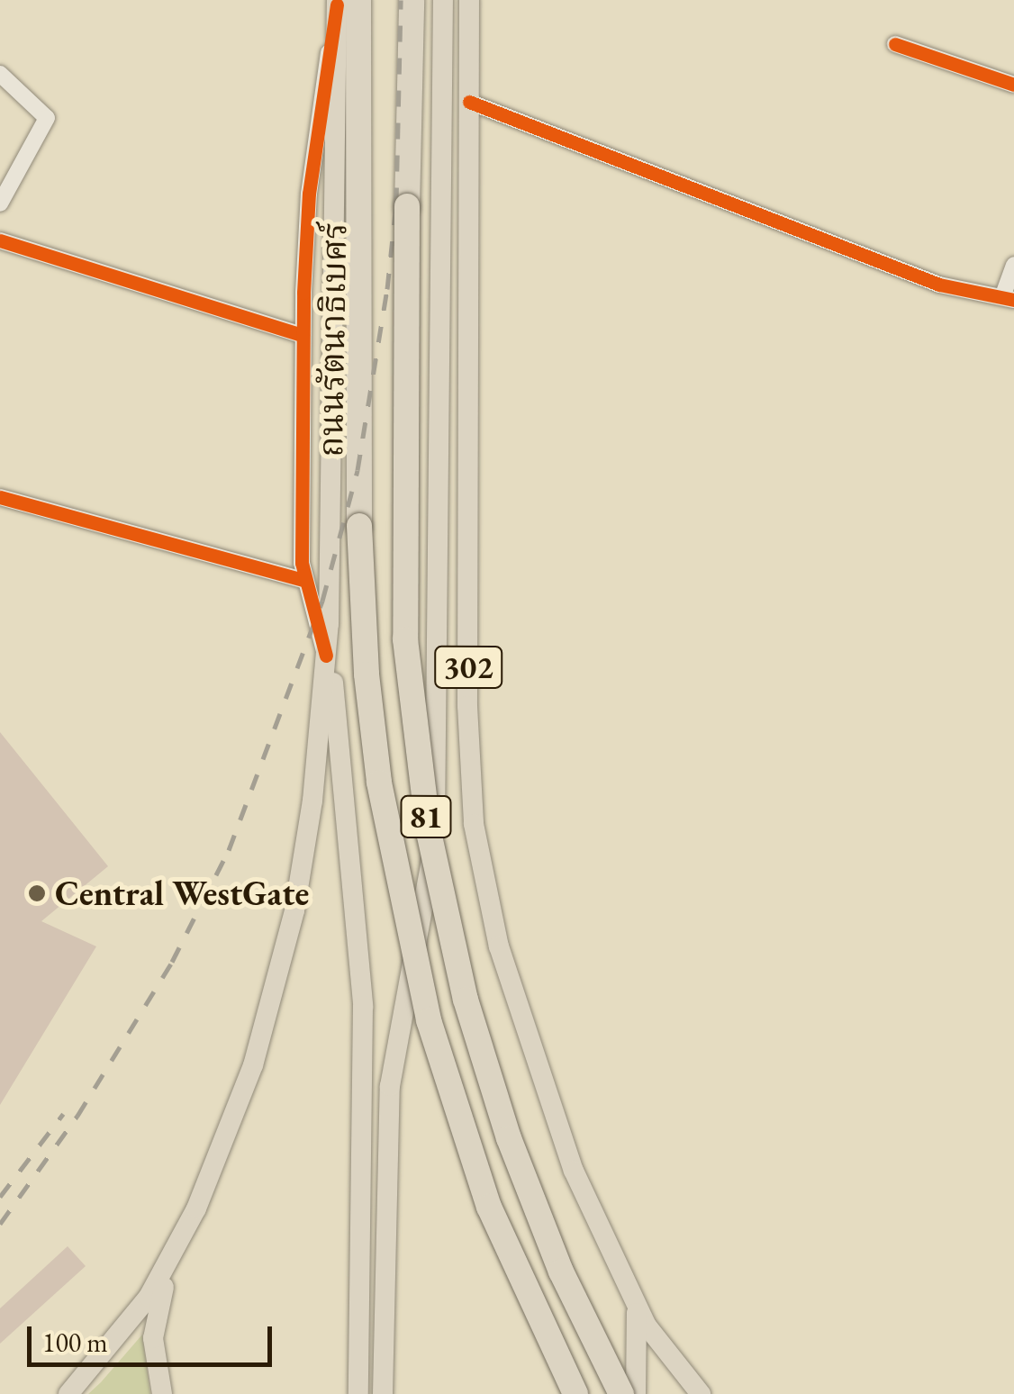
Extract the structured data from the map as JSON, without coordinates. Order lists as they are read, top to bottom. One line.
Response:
{"streets":{"highway":["81"],"main road":["ถนนรัตนาธิเบศร์","302"]},"crossings":[["ถนนรัตนาธิเบศร์","81"]],"places":["Central WestGate"],"scale_bar":"100 m"}
